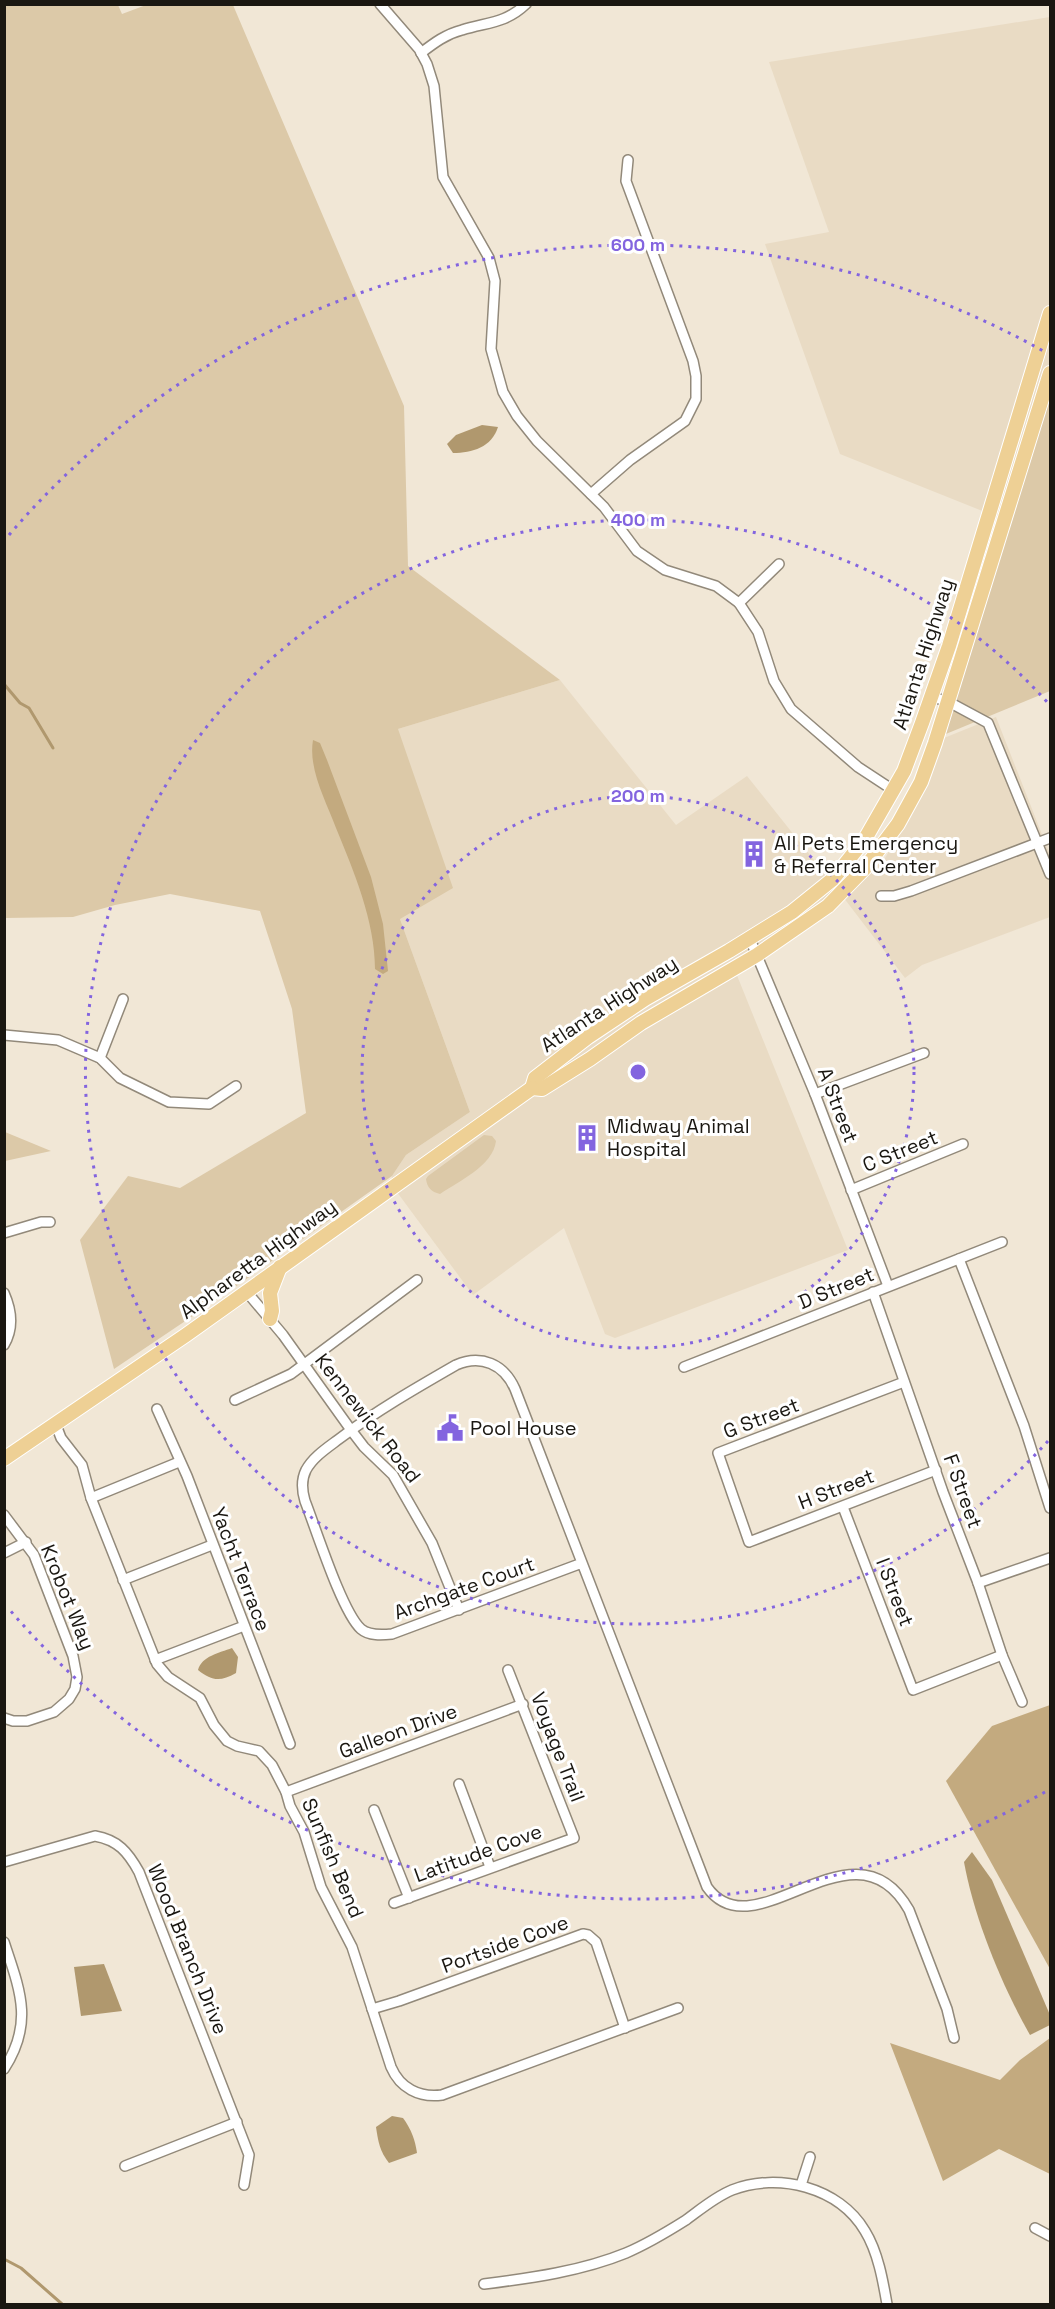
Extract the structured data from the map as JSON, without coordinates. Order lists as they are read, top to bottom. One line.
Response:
{"streets":{"main road":["Atlanta Highway","Alpharetta Highway"],"street":["A Street","C Street","D Street","Kennewick Road","G Street","H Street","F Street","Yacht Terrace","Archgate Court","I Street","Krobot Way","Galleon Drive","Voyage Trail","Latitude Cove","Sunfish Bend","Portside Cove","Wood Branch Drive"]},"crossings":[["Atlanta Highway","A Street"],["Atlanta Highway","Alpharetta Highway"],["A Street","C Street"],["A Street","D Street"],["Alpharetta Highway","Kennewick Road"],["Alpharetta Highway","Sunfish Bend"],["D Street","F Street"],["Kennewick Road","Archgate Court"],["G Street","H Street"],["G Street","F Street"],["H Street","F Street"],["H Street","I Street"],["F Street","I Street"],["Galleon Drive","Voyage Trail"],["Galleon Drive","Sunfish Bend"],["Voyage Trail","Latitude Cove"],["Sunfish Bend","Portside Cove"]],"places":{"building":["All Pets Emergency & Referral Center","Midway Animal Hospital"],"public building":["Pool House"]},"rings":["600 m","400 m","200 m"]}
